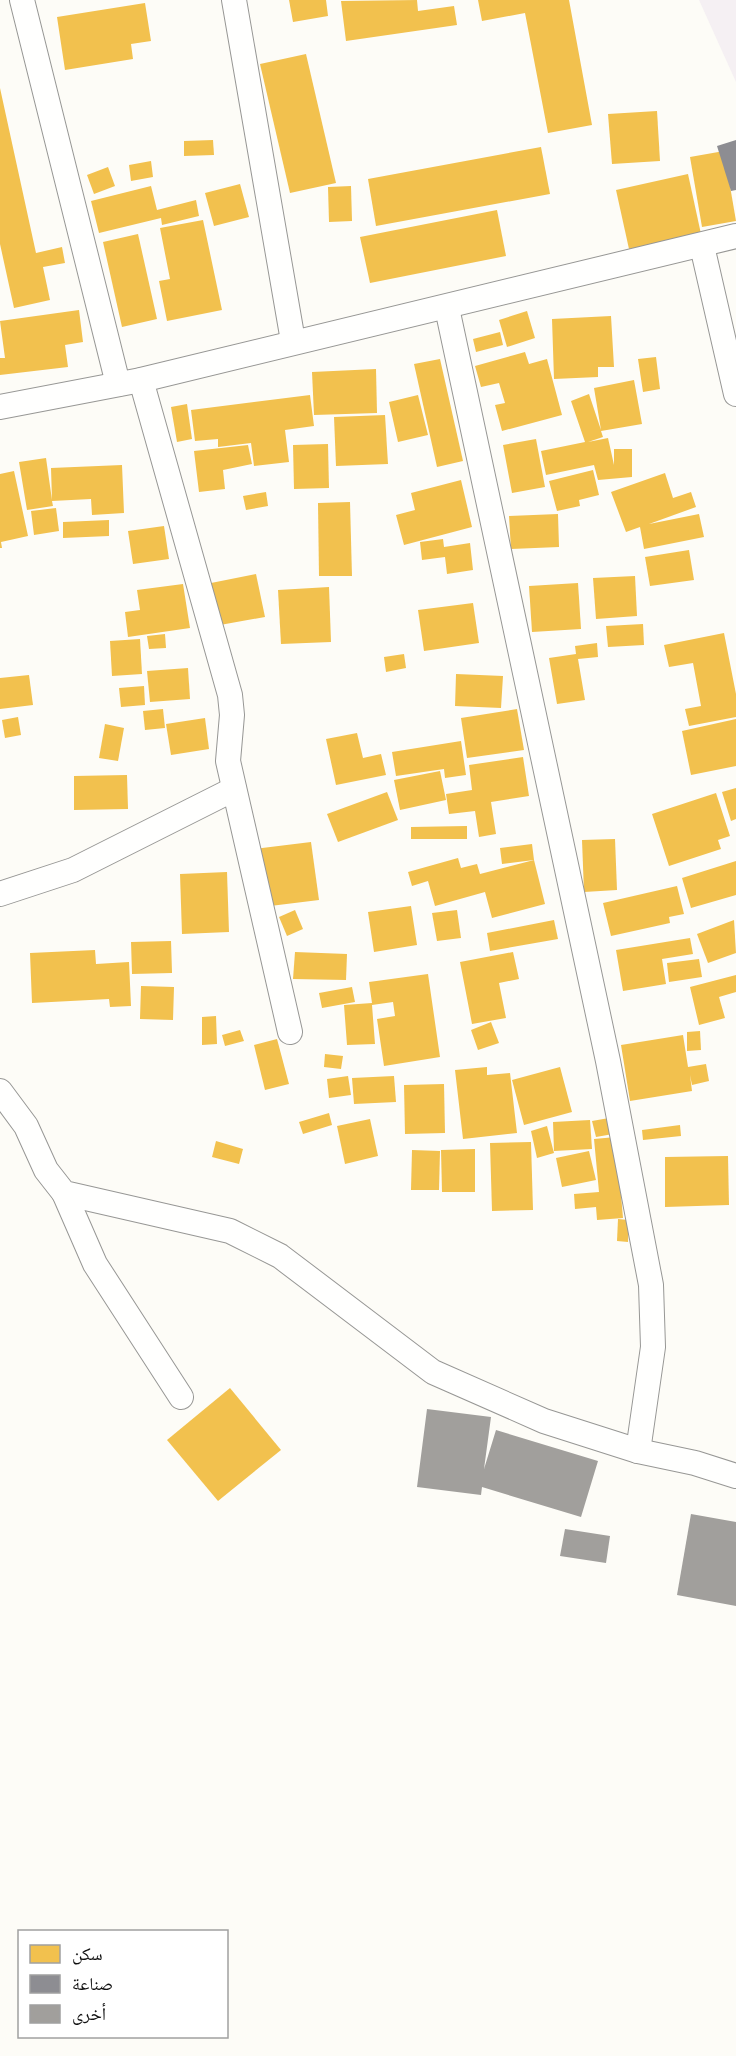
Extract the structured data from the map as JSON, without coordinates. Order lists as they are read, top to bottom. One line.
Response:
{"legend":["سكن","صناعة","أخرى"]}
